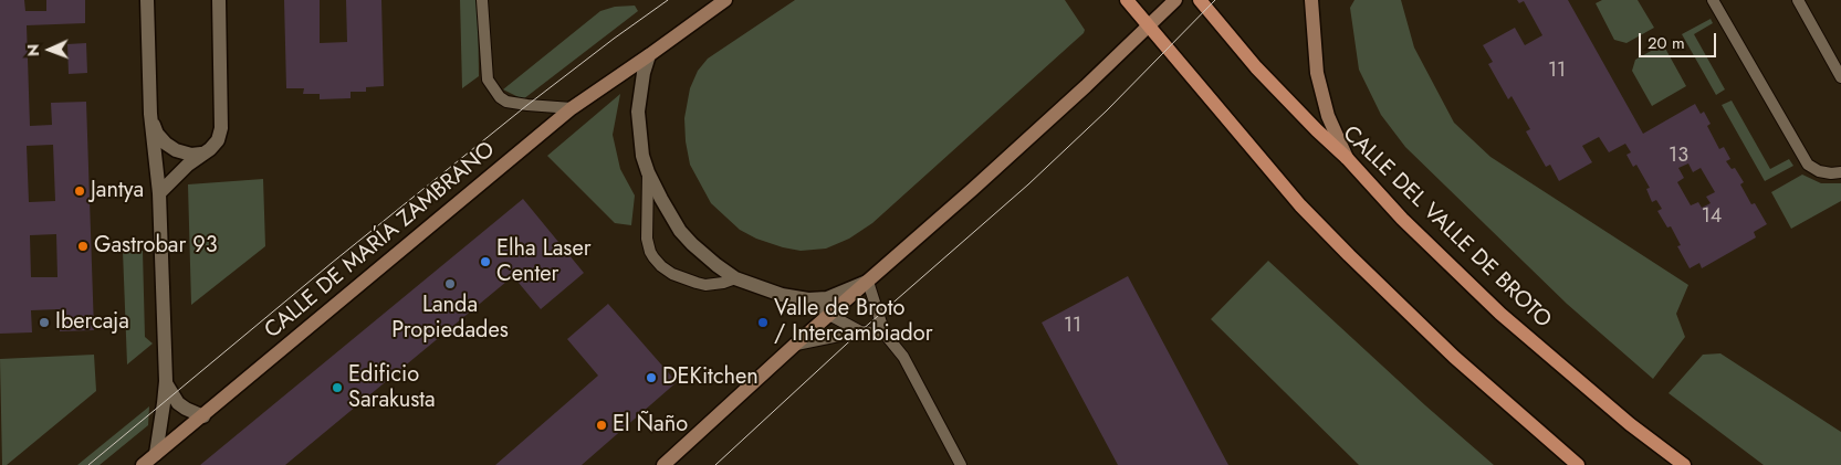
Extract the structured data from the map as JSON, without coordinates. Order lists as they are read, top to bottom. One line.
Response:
{"streets":{"main road":["CALLE DEL VALLE DE BROTO","CALLE DE MARÍA ZAMBRANO"]},"places":["Jantya","Gastrobar 93","Elha Laser Center","Landa Propiedades","Ibercaja","Valle de Broto / Intercambiador","DEKitchen","Edificio Sarakusta","El Ñaño"],"house_numbers":["11","13","14","11"],"scale_bar":"20 m","north":"left"}
